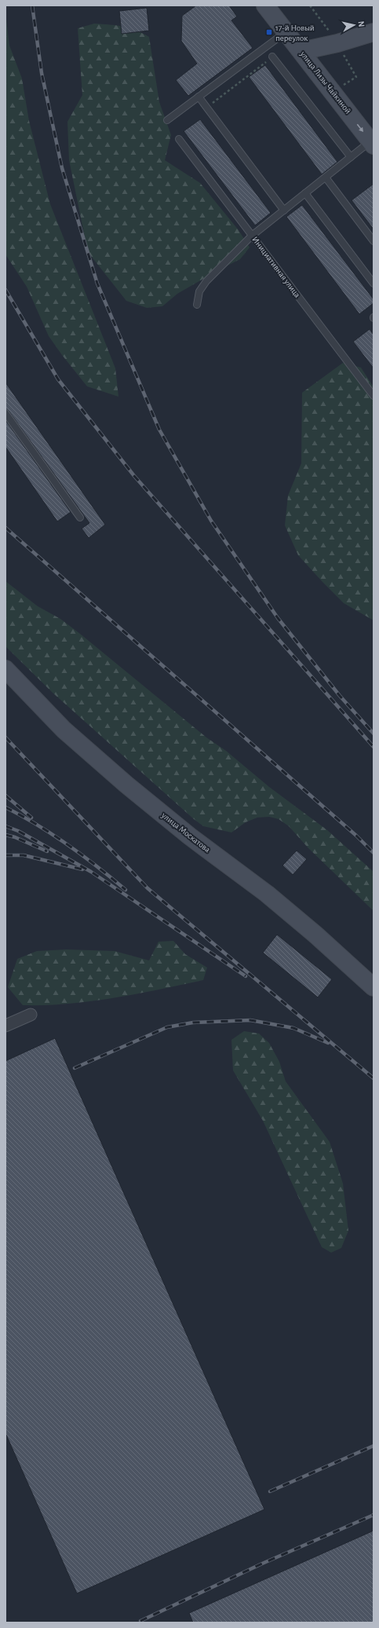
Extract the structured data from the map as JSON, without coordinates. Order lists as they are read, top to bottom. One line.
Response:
{"streets":{"main road":["улица Лизы Чайкиной","улица Москатова"],"lane":["Инициативная улица"]},"one_way":["улица Лизы Чайкиной"],"places":{"transit":["17-й Новый переулок"]},"north":"right"}
